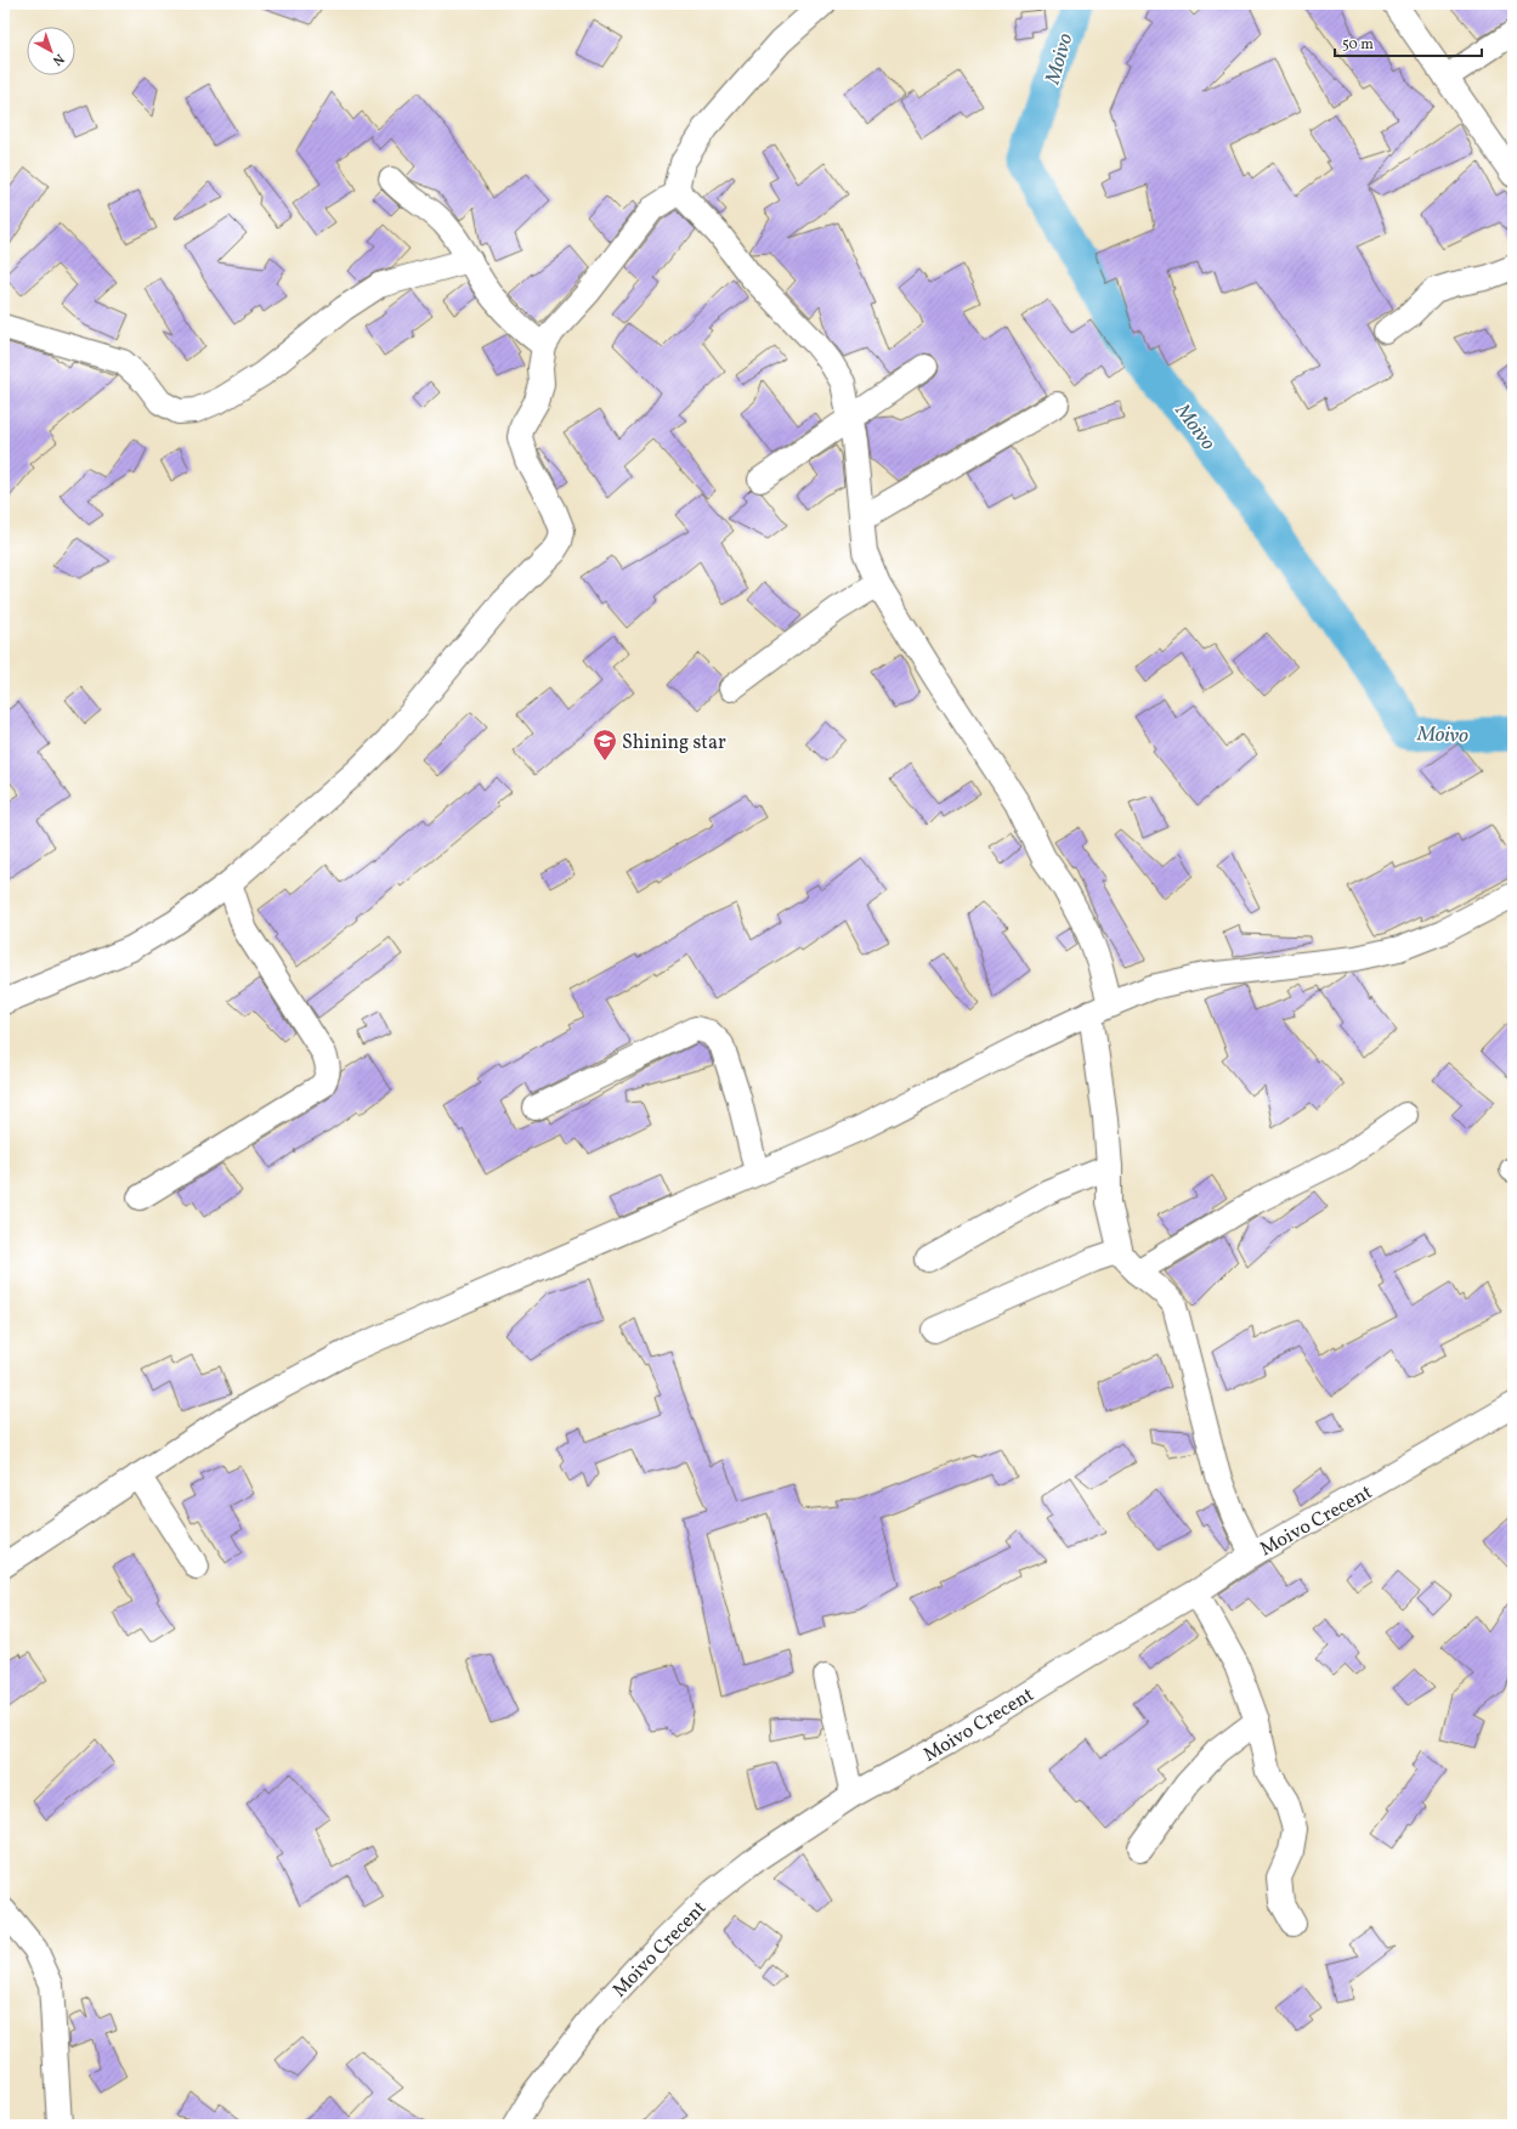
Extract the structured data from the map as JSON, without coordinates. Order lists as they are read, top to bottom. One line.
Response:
{"streets":{"street":["Moivo Crecent"]},"water":["Moivo"],"places":{"school or university":["Shining star"]},"scale_bar":"50 m","north":"bottom right"}
